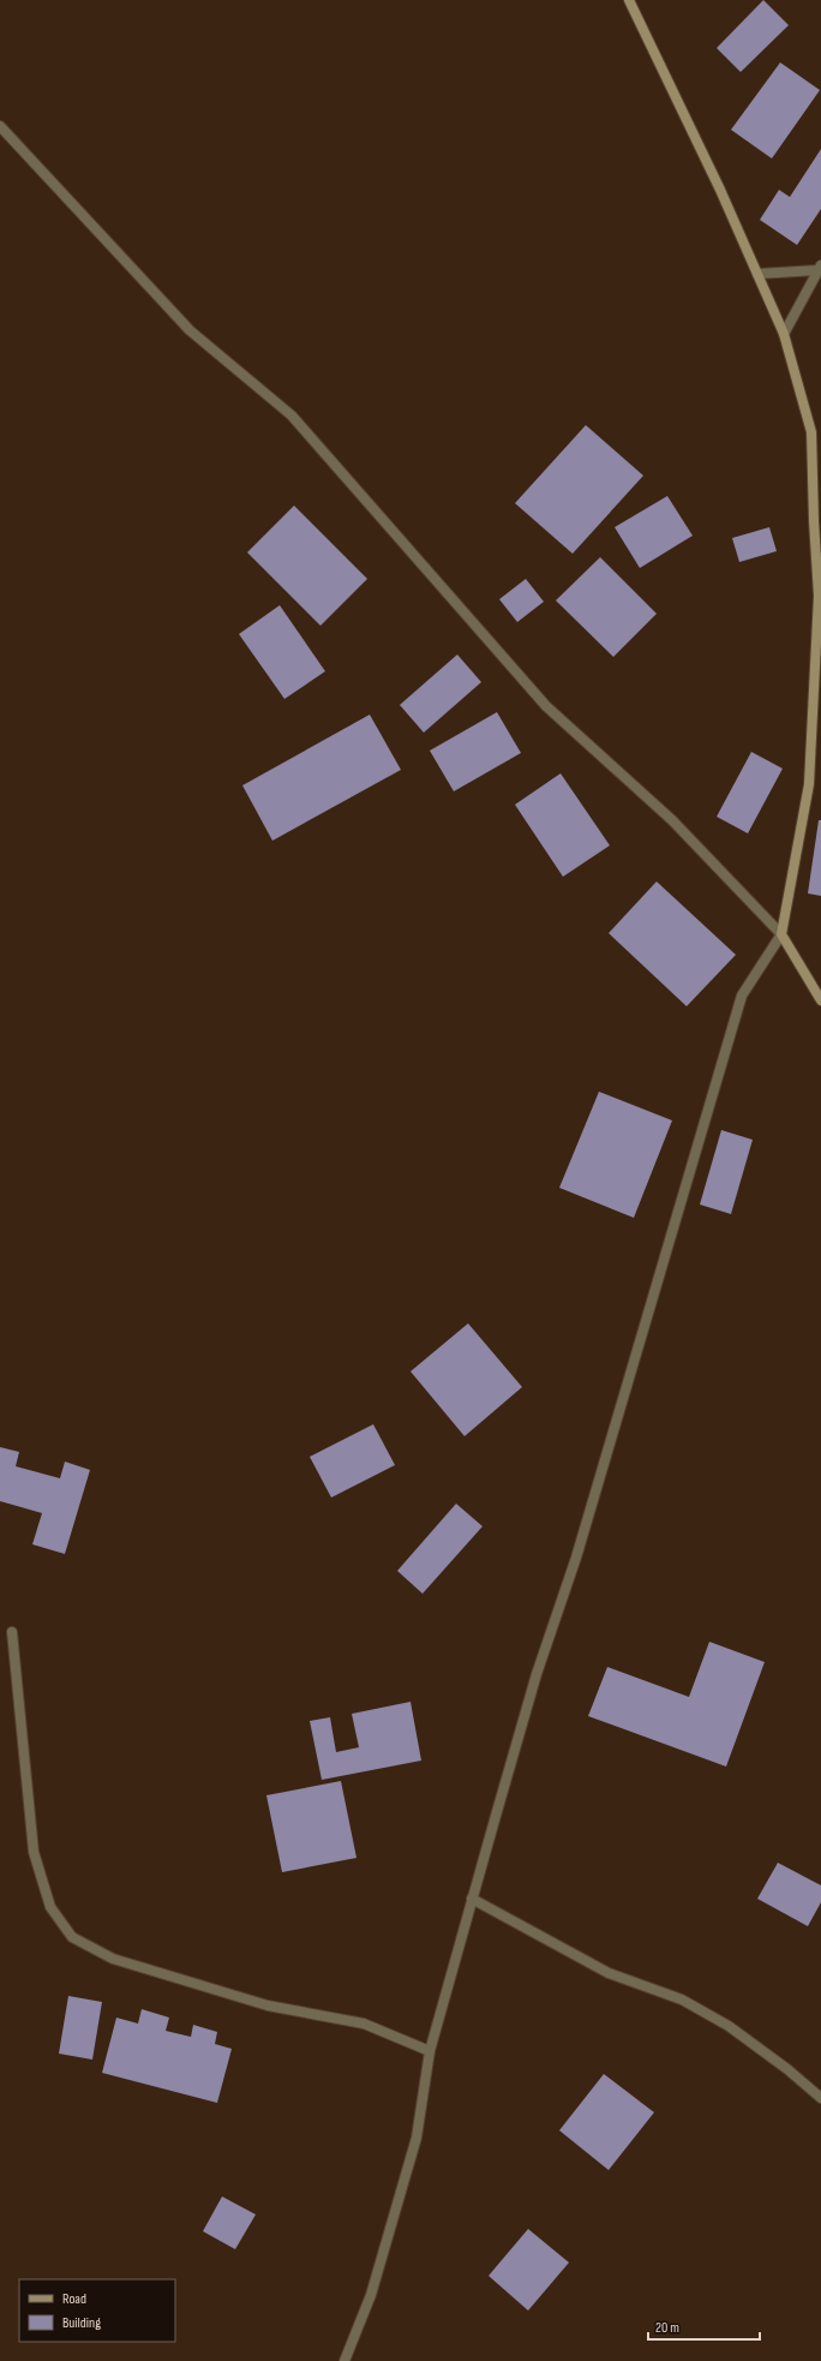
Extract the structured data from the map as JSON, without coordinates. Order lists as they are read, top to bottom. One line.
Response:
{"legend":["Road","Building"],"scale_bar":"20 m"}
